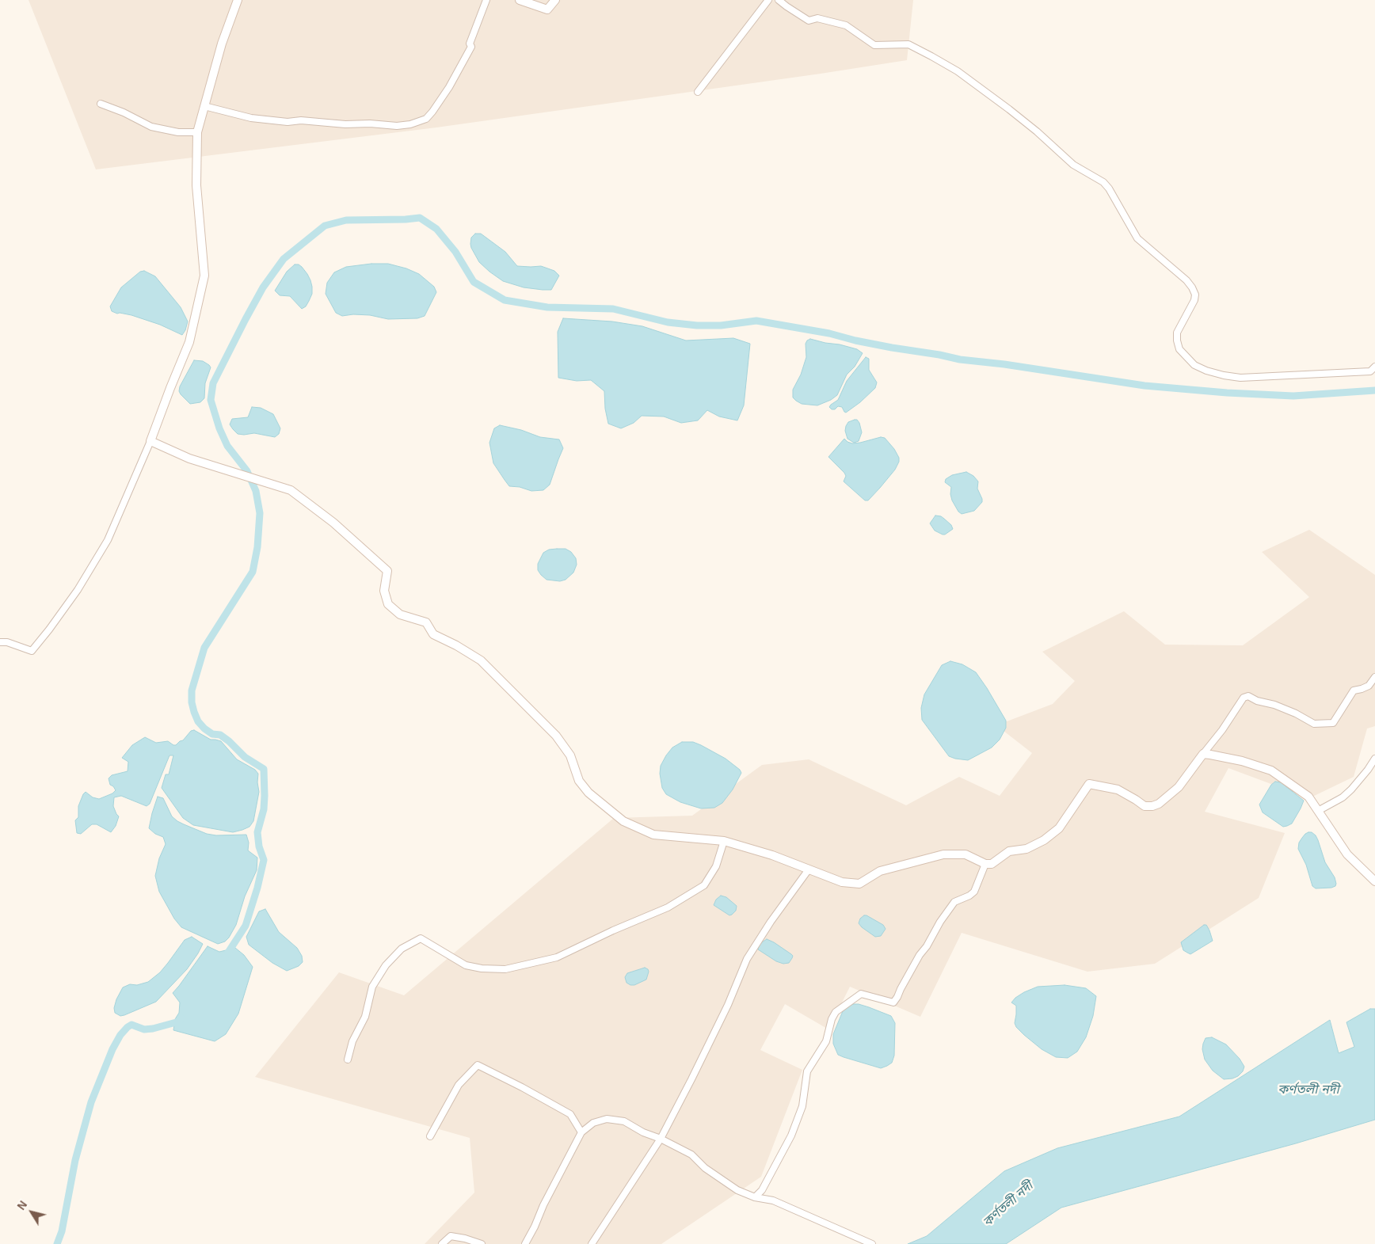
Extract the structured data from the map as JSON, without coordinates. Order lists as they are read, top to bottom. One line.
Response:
{"water":["কর্ণতলী নদী"],"north":"top left"}
